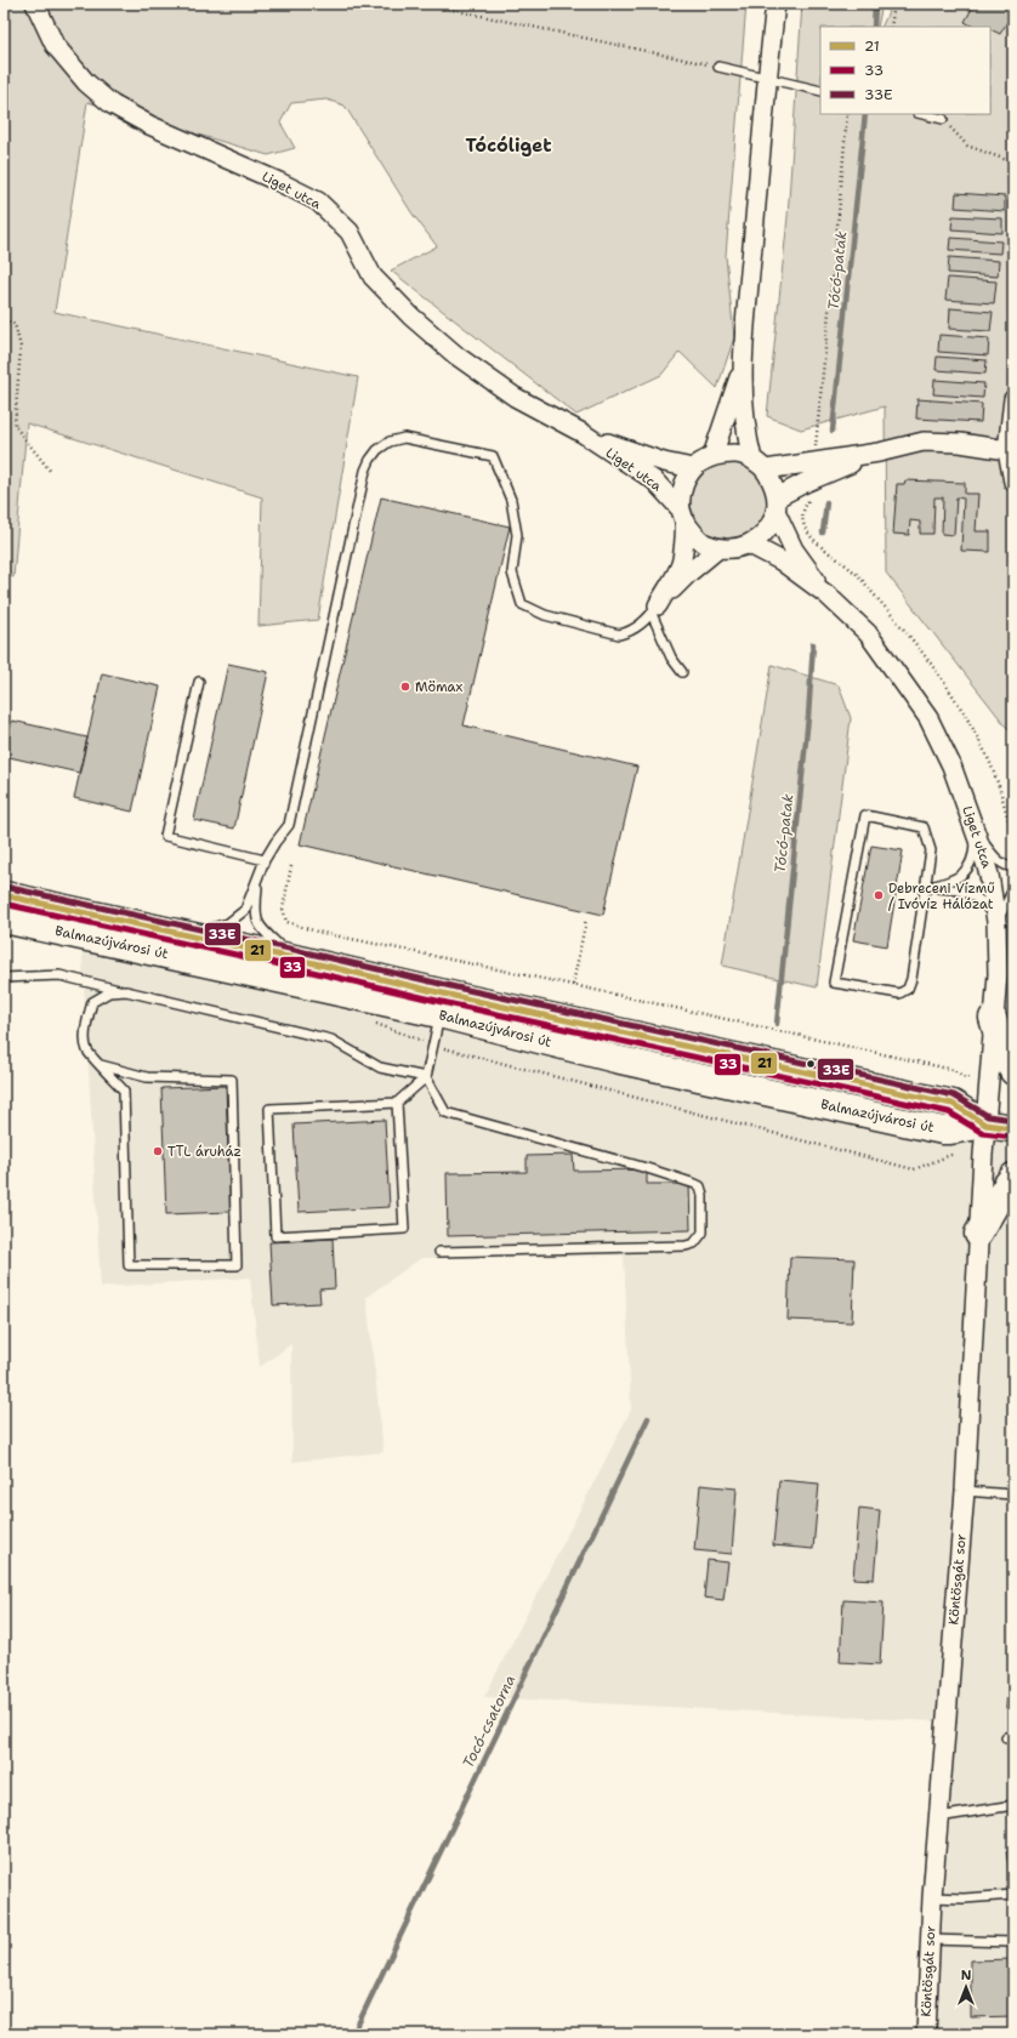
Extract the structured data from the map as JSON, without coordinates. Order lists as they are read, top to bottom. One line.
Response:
{"streets":{"main road":["Balmazújvárosi út"],"street":["Liget utca","Köntösgát sor"]},"crossings":[["Liget utca","Balmazújvárosi út"],["Liget utca","Köntösgát sor"],["Balmazújvárosi út","Köntösgát sor"]],"districts":["Tócóliget"],"water":["Tócó-patak","Tocó-csatorna"],"places":["Mömax","Debreceni Vízmű / Ivóvíz Hálózat","TTL áruház"],"lines":["transit line 33E","transit line 21","transit line 33"],"legend":["21","33","33E"],"north":"top"}
